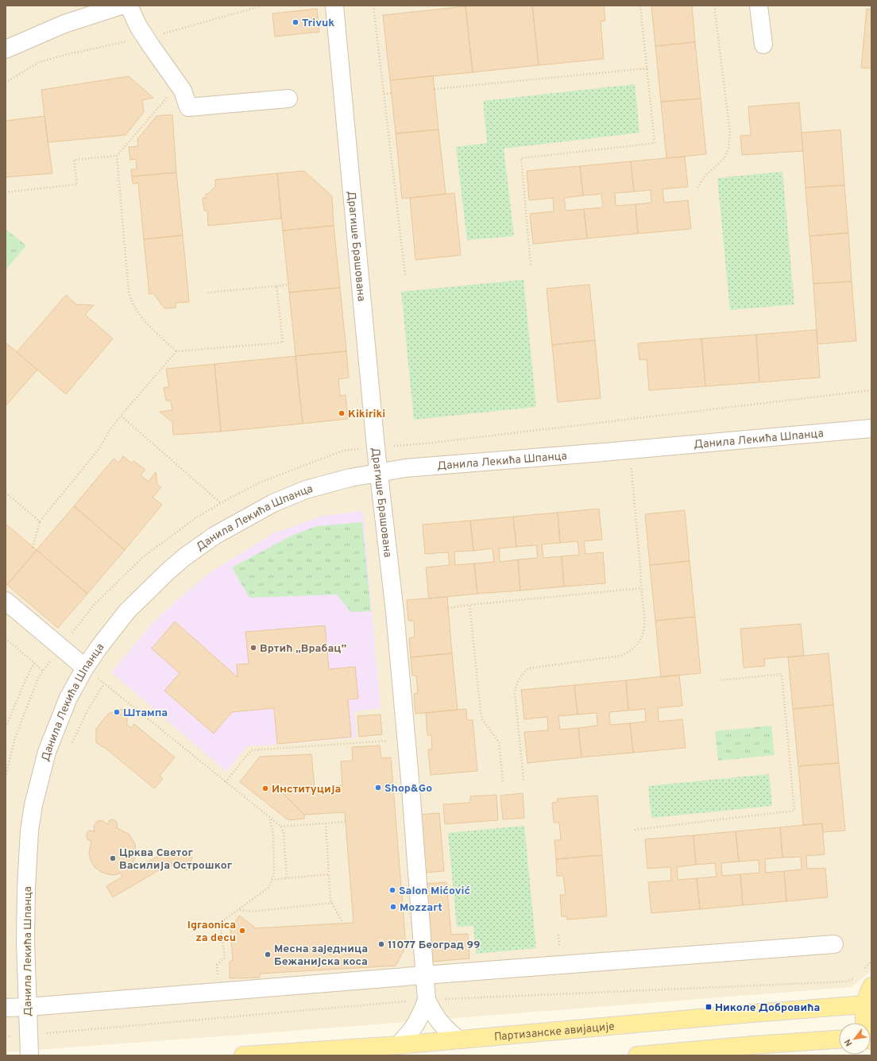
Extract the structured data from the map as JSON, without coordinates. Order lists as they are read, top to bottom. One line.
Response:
{"streets":{"main road":["Партизанске авијације"],"street":["Драгише Брашована","Данила Лекића Шпанца"]},"crossings":[["Драгише Брашована","Данила Лекића Шпанца"],["Драгише Брашована","Партизанске авијације"]],"places":{"other":["Trivuk","Kikiriki","Вртић „Врабац”","Штампа","Shop&Go","Институција","Црква Светог Василија Острошког","Salon Mićović","Mozzart","Igraonica za decu","11077 Београд 99","Месна заједница Бежанијска коса"],"transit":["Николе Добровића"]},"north":"bottom left"}
